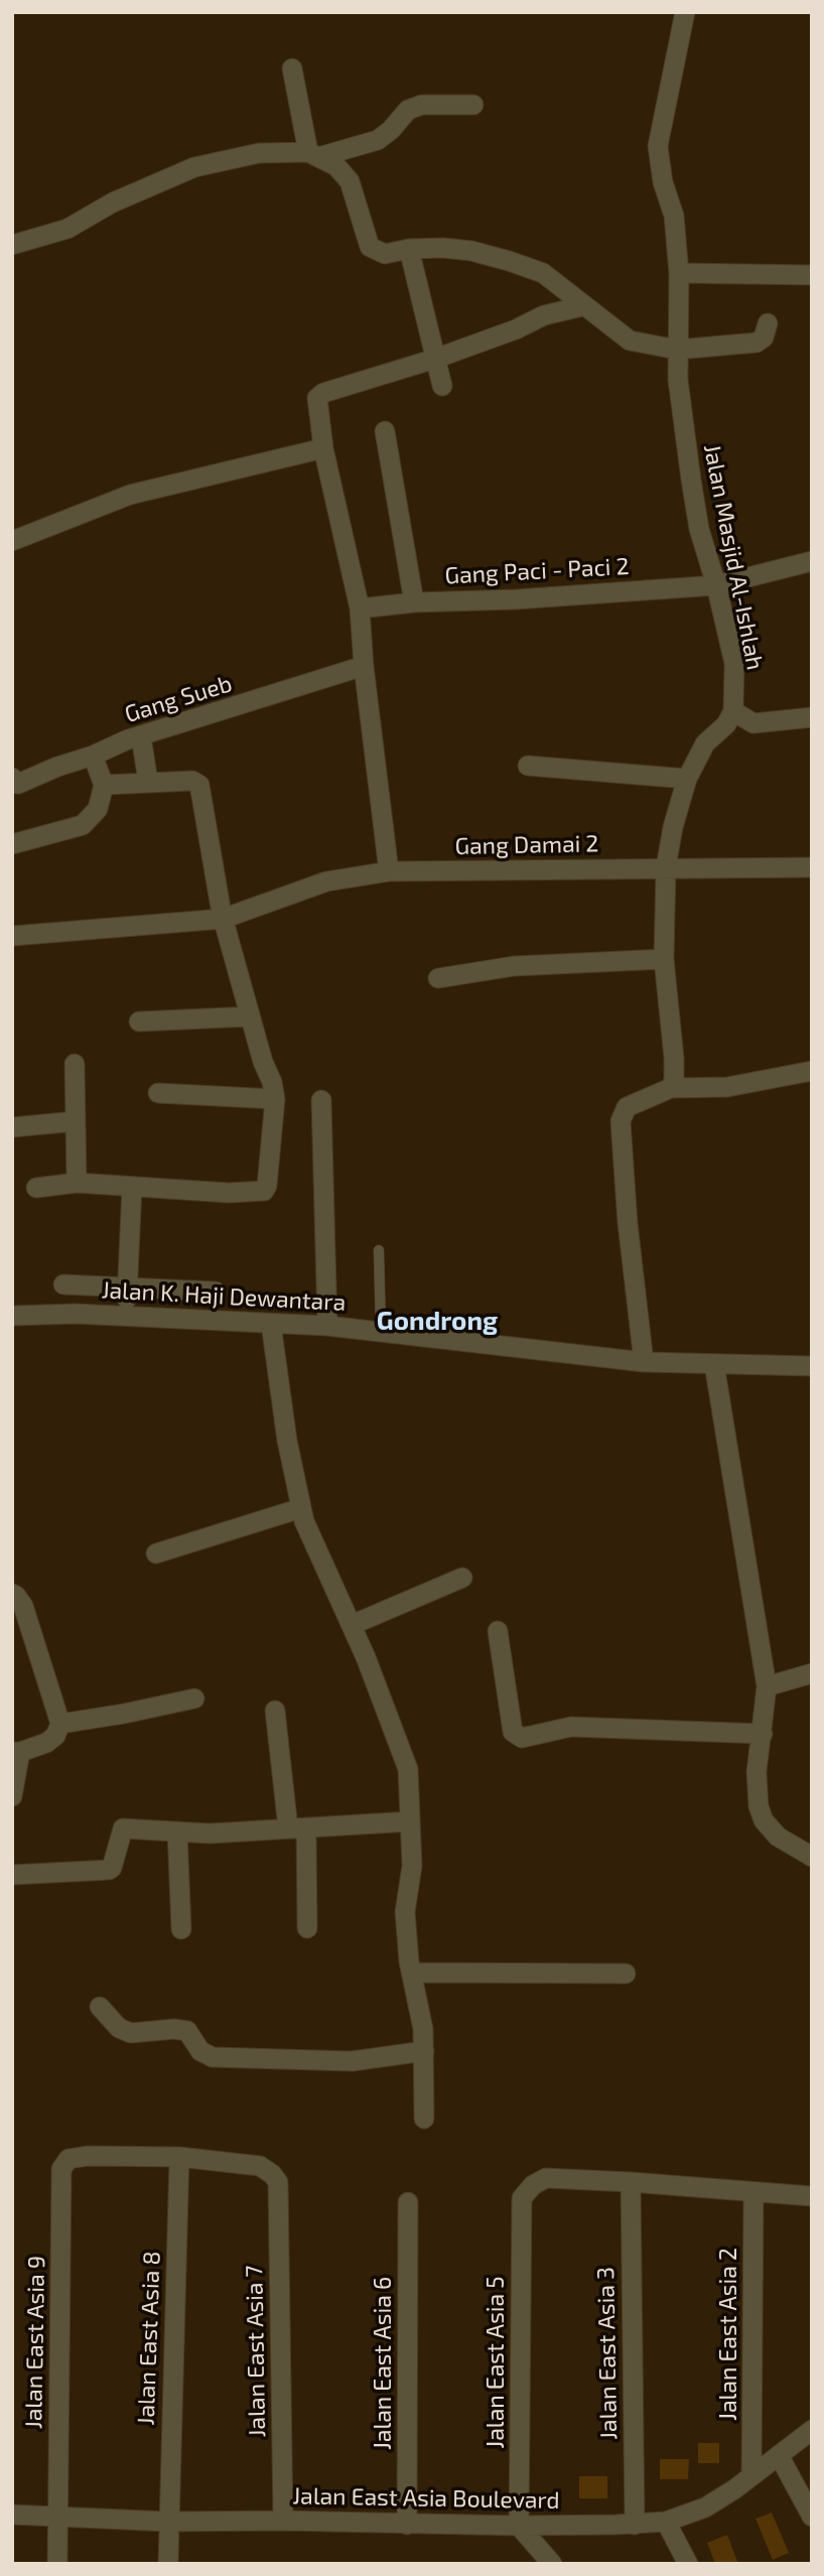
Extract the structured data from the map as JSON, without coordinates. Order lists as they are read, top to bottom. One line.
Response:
{"streets":{"street":["Jalan Masjid Al-Ishlah","Gang Paci - Paci 2","Gang Sueb","Gang Damai 2","Jalan K. Haji Dewantara","Jalan East Asia 2","Jalan East Asia 8","Jalan East Asia 9","Jalan East Asia 7","Jalan East Asia 3","Jalan East Asia 5","Jalan East Asia 6","Jalan East Asia Boulevard"]},"crossings":[["Jalan Masjid Al-Ishlah","Gang Paci - Paci 2"],["Jalan East Asia 2","Jalan East Asia Boulevard"],["Jalan East Asia 8","Jalan East Asia 9"],["Jalan East Asia 8","Jalan East Asia 7"],["Jalan East Asia 8","Jalan East Asia Boulevard"],["Jalan East Asia 9","Jalan East Asia 7"],["Jalan East Asia 9","Jalan East Asia Boulevard"],["Jalan East Asia 7","Jalan East Asia Boulevard"],["Jalan East Asia 3","Jalan East Asia 5"],["Jalan East Asia 3","Jalan East Asia Boulevard"],["Jalan East Asia 5","Jalan East Asia Boulevard"],["Jalan East Asia 6","Jalan East Asia Boulevard"]],"districts":["Gondrong"]}
